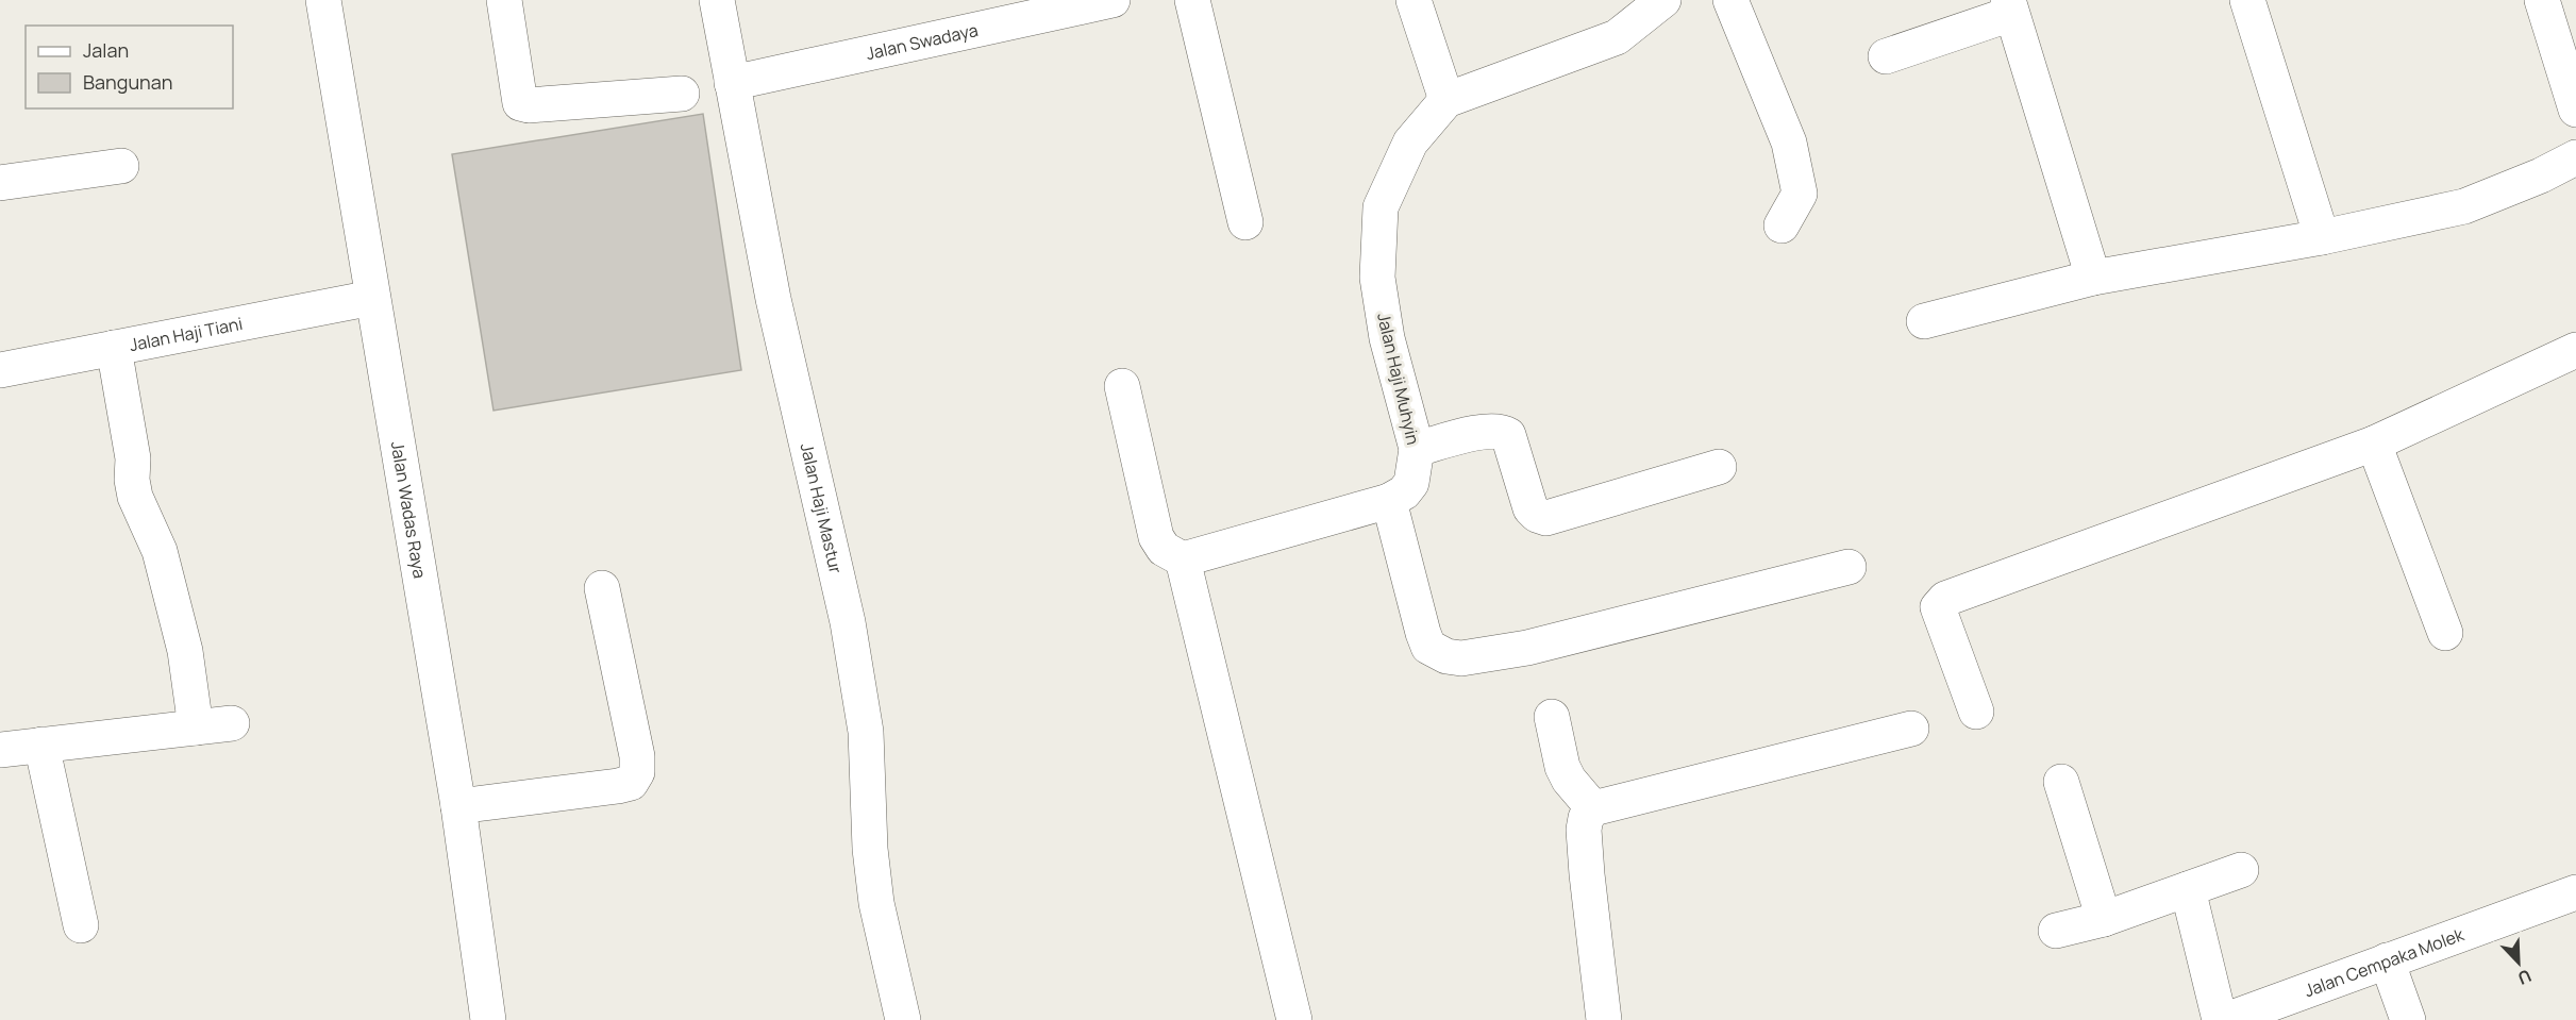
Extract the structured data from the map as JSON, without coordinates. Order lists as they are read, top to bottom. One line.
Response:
{"streets":{"street":["Jalan Swadaya","Jalan Haji Tiani","Jalan Haji Muhyin","Jalan Haji Mastur","Jalan Wadas Raya","Jalan Cempaka Molek"]},"crossings":[["Jalan Swadaya","Jalan Haji Mastur"],["Jalan Haji Tiani","Jalan Wadas Raya"]],"legend":["Jalan","Bangunan"],"north":"bottom right"}
